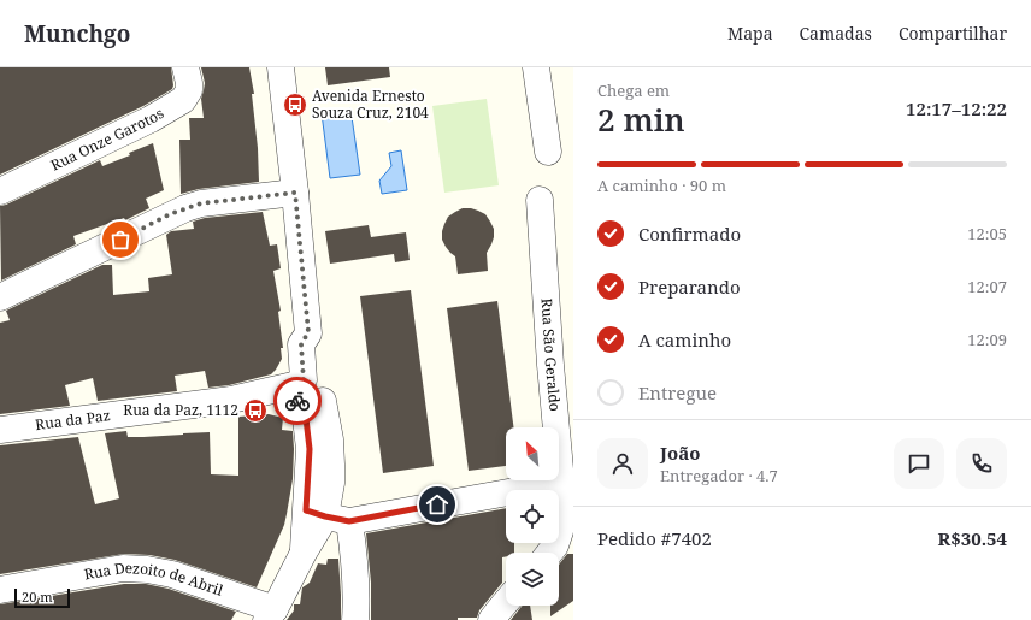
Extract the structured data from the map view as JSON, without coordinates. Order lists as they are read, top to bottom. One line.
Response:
{"streets":{"street":["Rua Onze Garotos","Rua São Geraldo","Rua da Paz","Rua Dezoito de Abril"]},"places":{"bus stop":["Avenida Ernesto Souza Cruz, 2104","Rua da Paz, 1112"]},"scale_bar":"20 m","north":"top left","page":{"header":"Munchgo","nav":["Mapa","Camadas","Compartilhar"],"heading":["2 min","Chega em","12:17–12:22"],"panel":["João","Entregador · 4.7","Pedido #7402","R$30.54"],"bar":"A caminho · 90 m","list":[["Confirmado","12:05"],["Preparando","12:07"],["A caminho","12:09"],"Entregue"],"scale":"20 m"}}
